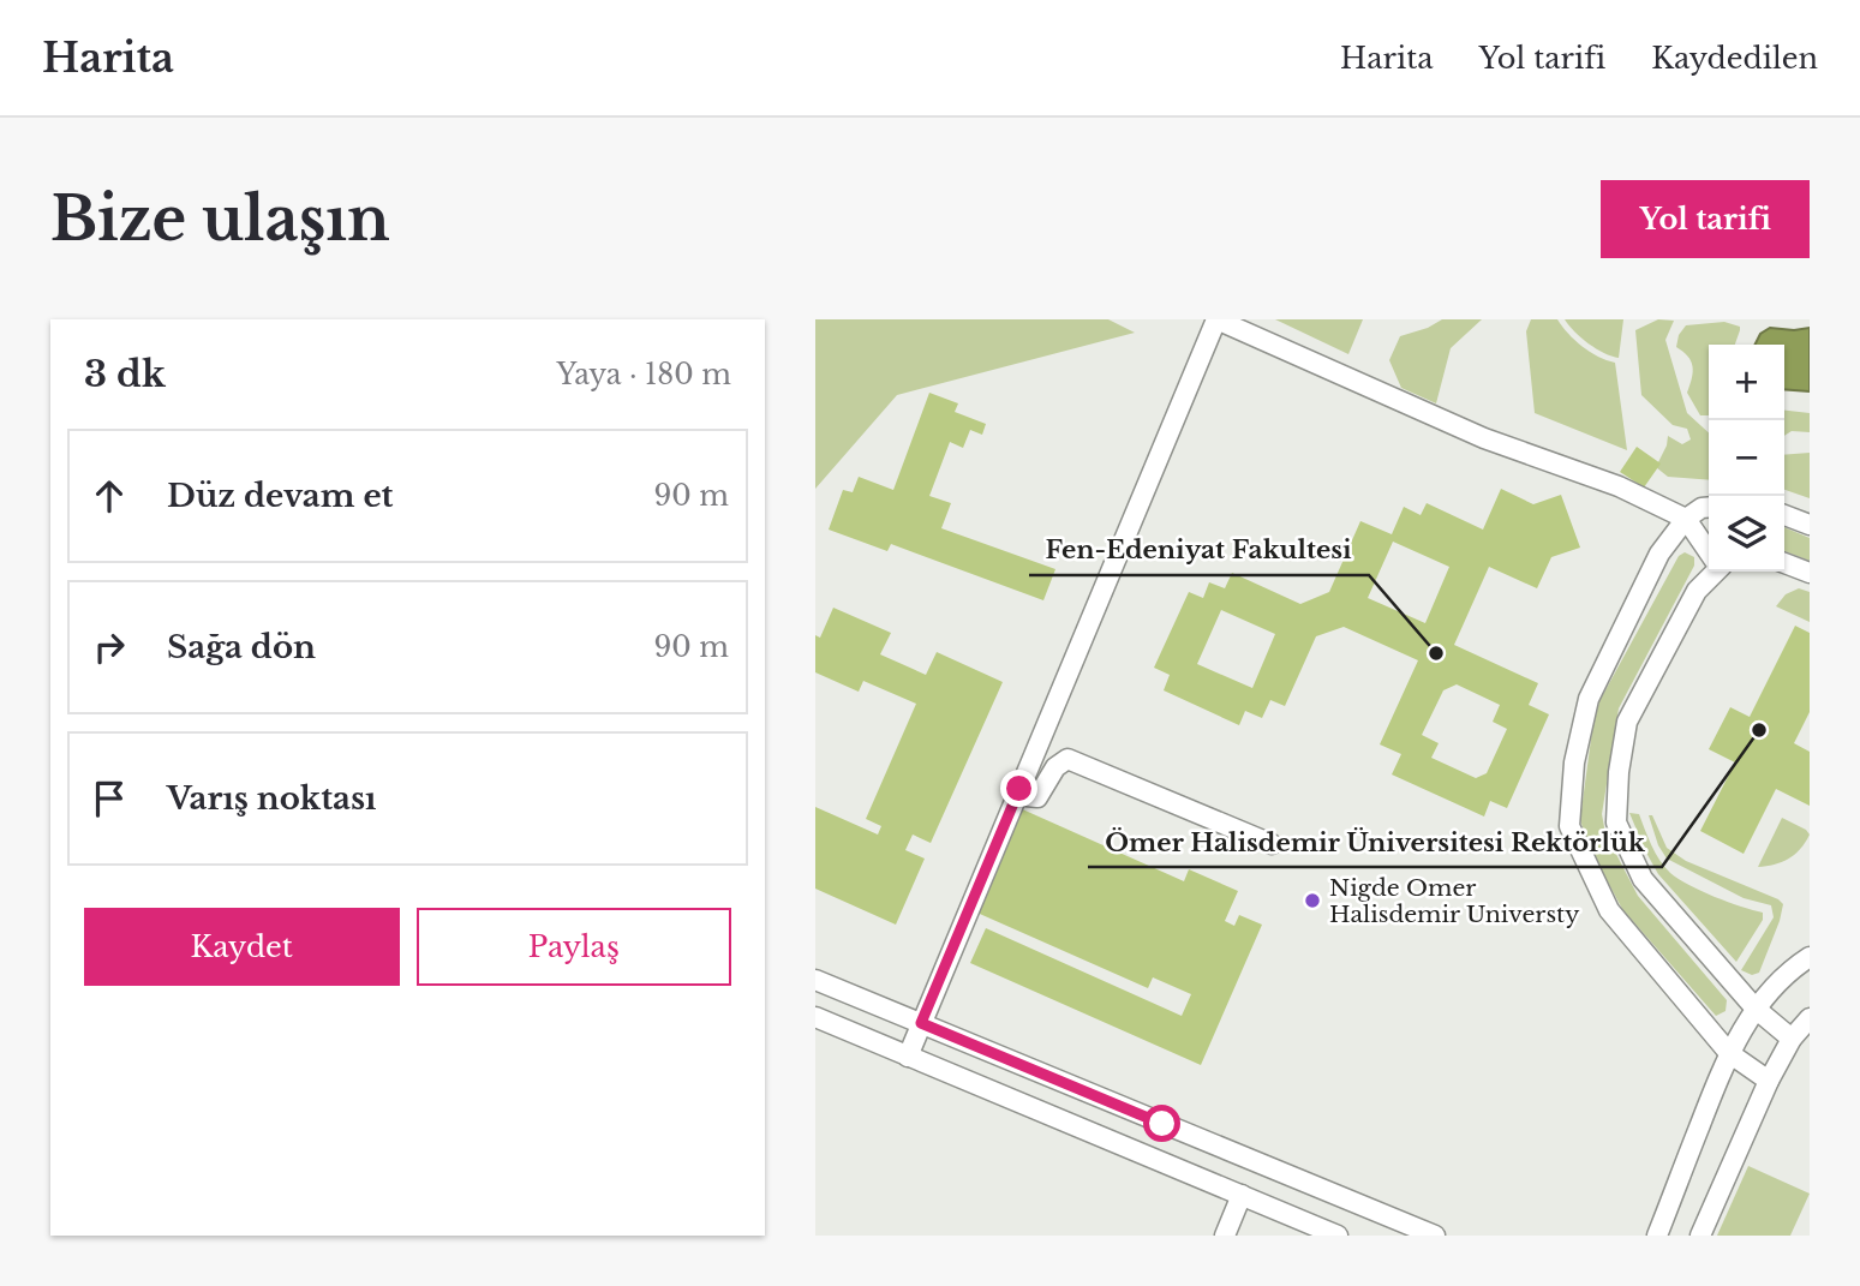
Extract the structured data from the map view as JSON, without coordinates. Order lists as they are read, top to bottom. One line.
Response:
{"places":["Fen-Edeniyat Fakultesi","Ömer Halisdemir Üniversitesi Rektörlük","Nigde Omer Halisdemir Universty"],"page":{"header":"Harita","nav":["Harita","Yol tarifi","Kaydedilen"],"buttons":["Yol tarifi",["Kaydet","Paylaş"]],"title":"Bize ulaşın","heading":["3 dk","Yaya · 180 m"],"map_buttons":["+","−"],"list":[["Düz devam et","90 m"],["Sağa dön","90 m"],"Varış noktası"]}}
